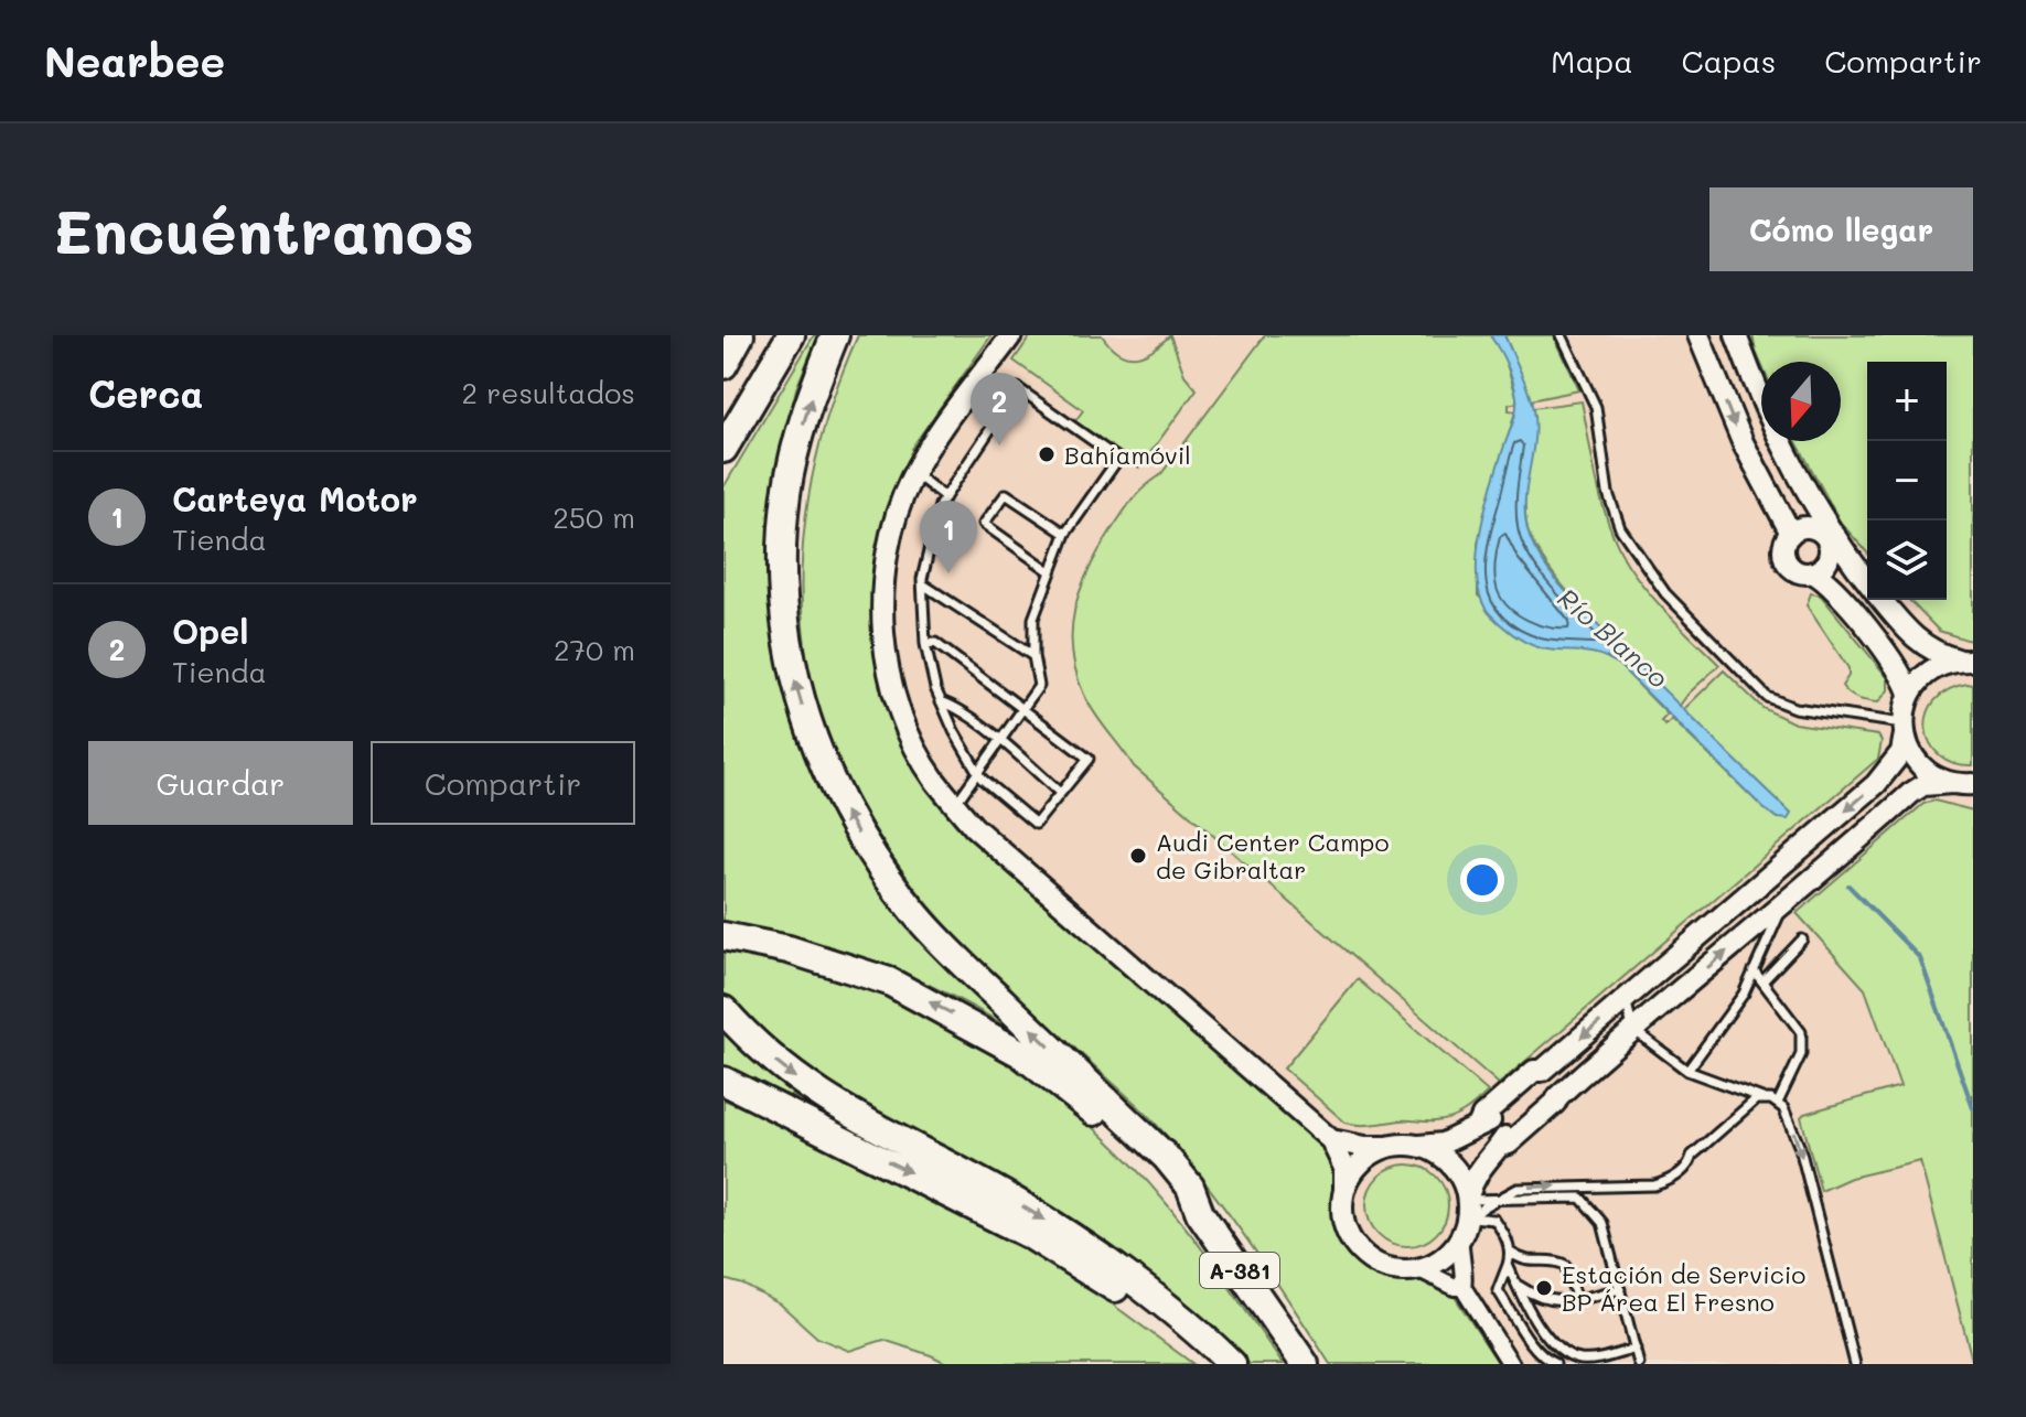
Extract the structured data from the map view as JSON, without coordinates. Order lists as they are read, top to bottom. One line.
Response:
{"streets":{"highway":["A-381"]},"water":["Río Blanco"],"places":["Bahíamóvil","Audi Center Campo de Gibraltar","Estación de Servicio BP Área El Fresno"],"north":"bottom","page":{"header":"Nearbee","nav":["Mapa","Capas","Compartir"],"buttons":["Cómo llegar",["Guardar","Compartir"]],"title":"Encuéntranos","heading":["Cerca","2 resultados"],"map_buttons":["+","−"],"pins":["2","1"],"list":[{"mark":"1","name":"Carteya Motor","note":"Tienda","value":"250 m"},{"mark":"2","name":"Opel","note":"Tienda","value":"270 m"}]}}
